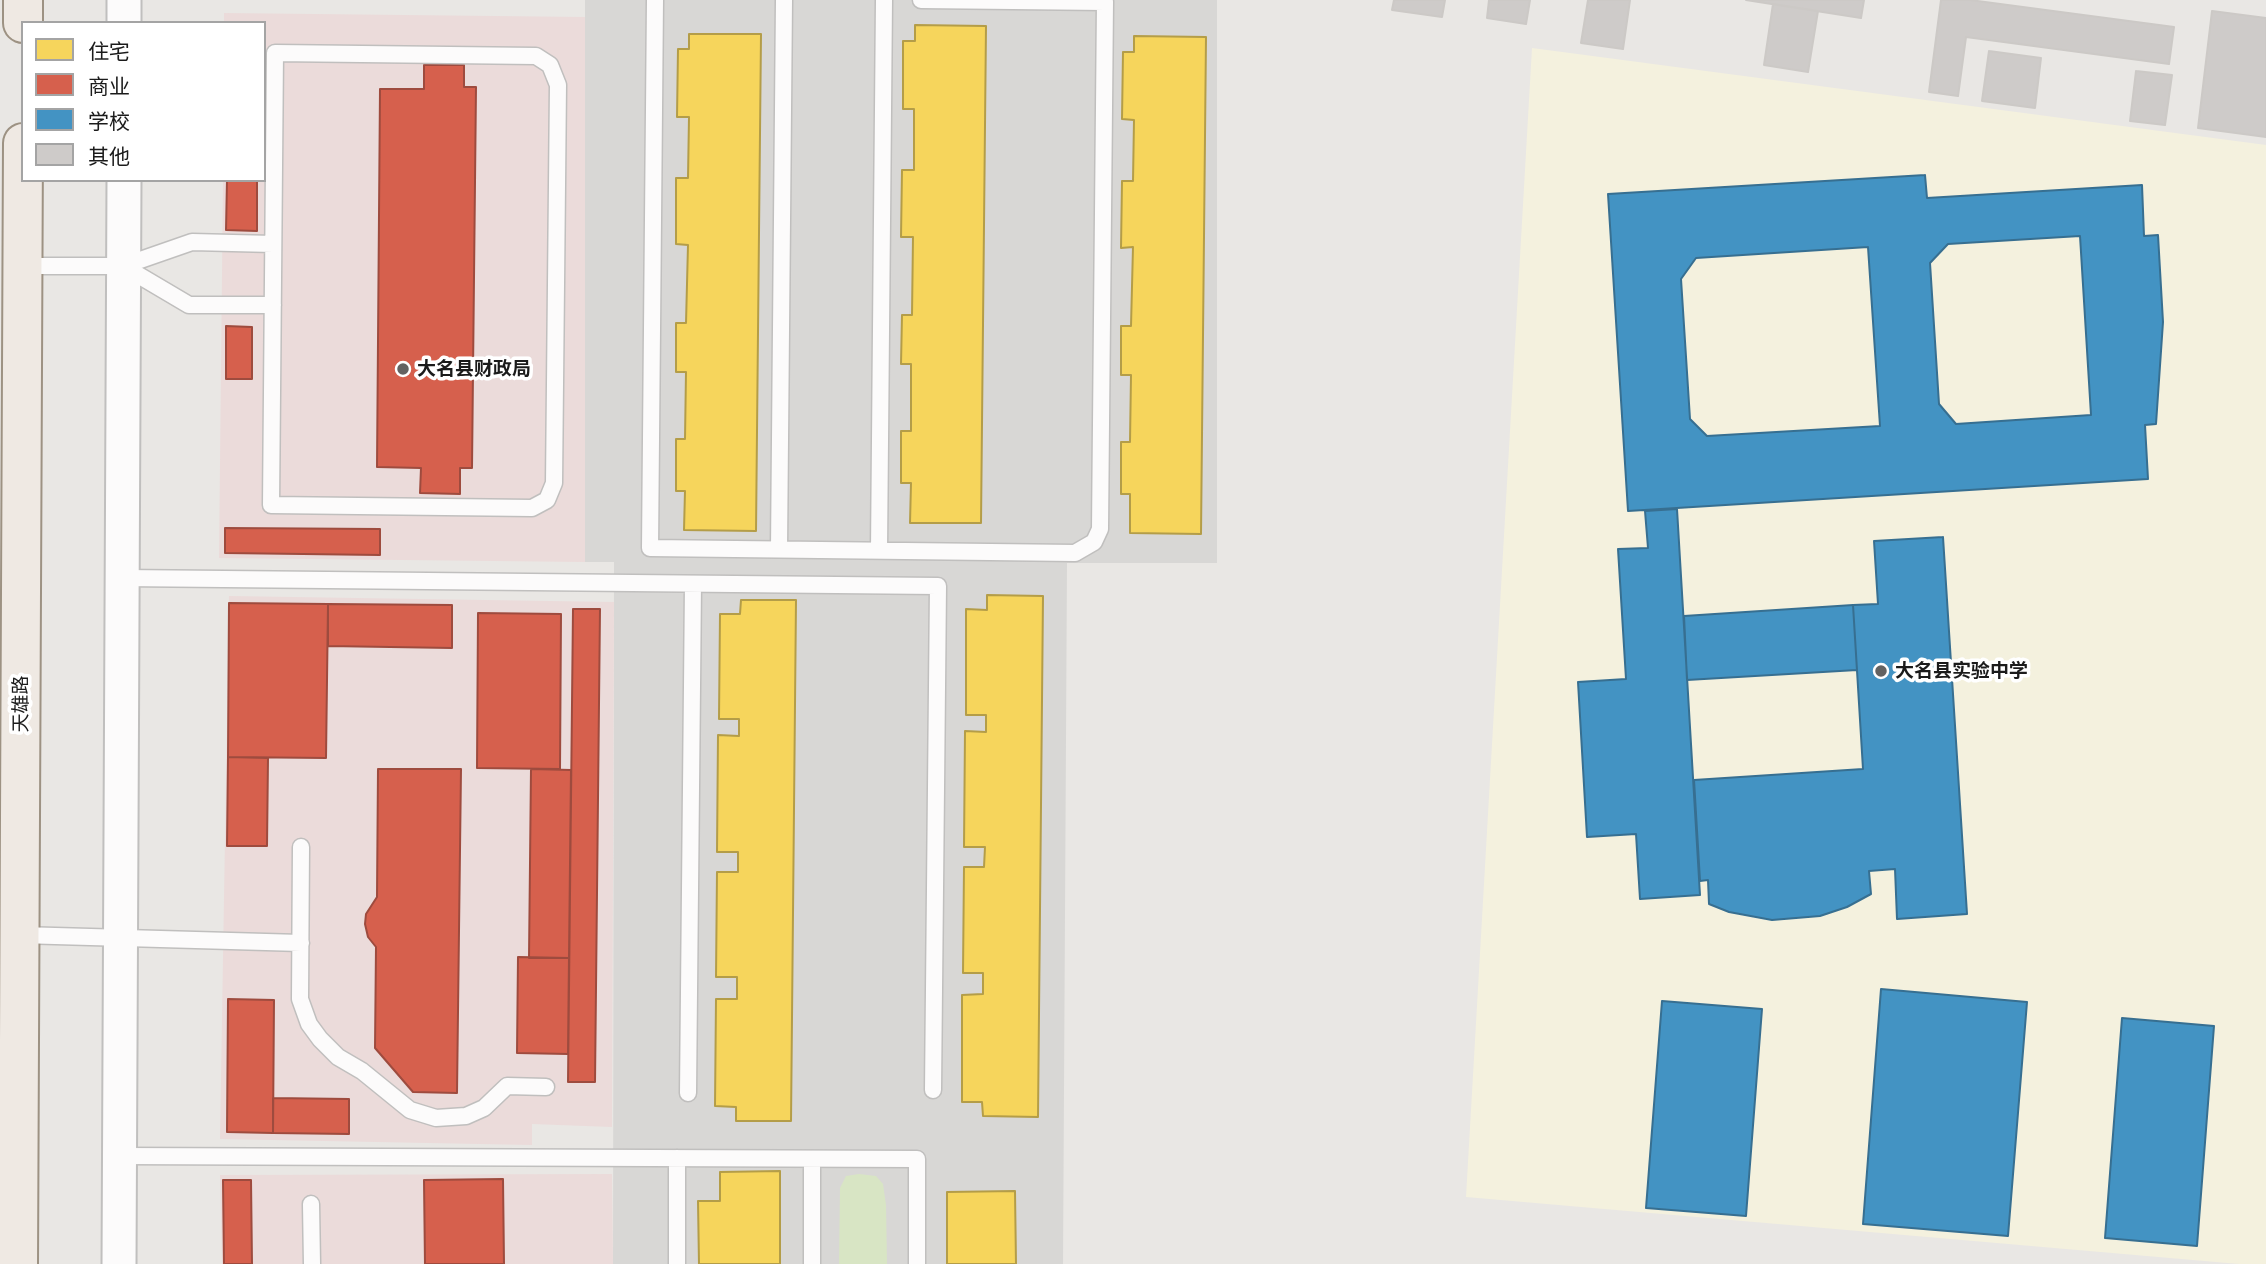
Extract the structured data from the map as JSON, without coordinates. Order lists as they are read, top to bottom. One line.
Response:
{"streets":{"main road":["天雄路"]},"places":["大名县财政局","大名县实验中学"],"legend":["住宅","商业","学校","其他"]}
